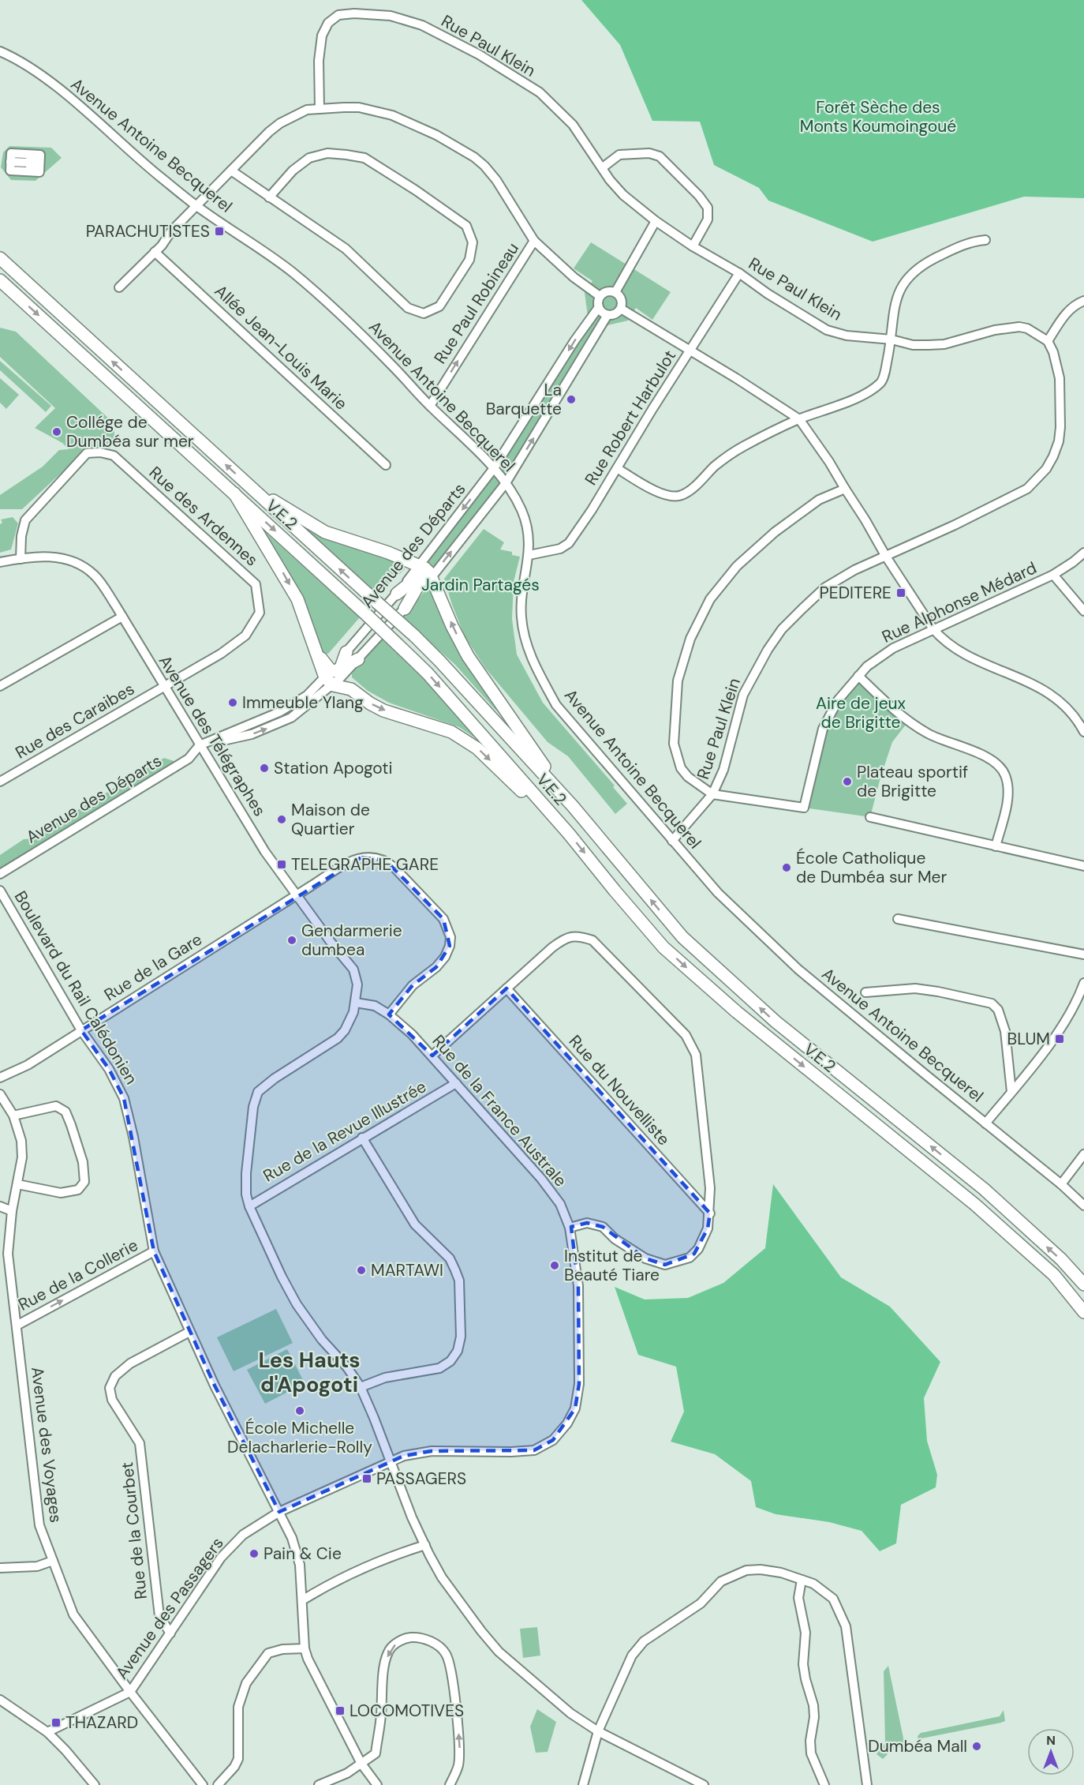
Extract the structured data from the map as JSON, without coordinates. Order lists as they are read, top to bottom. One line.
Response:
{"streets":{"highway":["V.E.2"],"street":["Rue Paul Klein","Avenue Antoine Becquerel","Rue Paul Robineau","Allée Jean-Louis Marie","Rue Robert Harbulot","Rue des Ardennes","Avenue des Départs","Rue Alphonse Médard","Rue des Caraibes","Avenue des Télégraphes","Rue de la Gare","Boulevard du Rail Calédonien","Rue du Nouvelliste","Rue de la France Australe","Rue de la Revue Illustrée","Rue de la Collerie","Avenue des Voyages","Rue de la Courbet","Avenue des Passagers"]},"crossings":[["Rue Paul Klein","Avenue Antoine Becquerel"],["Rue Paul Klein","Rue Robert Harbulot"],["Rue Paul Klein","Rue Alphonse Médard"],["Avenue Antoine Becquerel","Rue Paul Robineau"],["Avenue Antoine Becquerel","Rue Robert Harbulot"],["Avenue Antoine Becquerel","Avenue des Départs"],["Rue des Ardennes","Rue des Caraibes"],["Rue des Ardennes","Avenue des Télégraphes"],["Avenue des Départs","Avenue des Télégraphes"],["Rue des Caraibes","Avenue des Télégraphes"],["Avenue des Télégraphes","Rue de la Gare"],["Avenue des Télégraphes","Rue de la France Australe"],["Avenue des Télégraphes","Rue de la Revue Illustrée"],["Avenue des Télégraphes","Avenue des Passagers"],["Rue de la Gare","Boulevard du Rail Calédonien"],["Rue de la Gare","Rue de la France Australe"],["Boulevard du Rail Calédonien","Rue de la Collerie"],["Boulevard du Rail Calédonien","Rue de la Courbet"],["Boulevard du Rail Calédonien","Avenue des Passagers"],["Rue de la France Australe","Rue de la Revue Illustrée"],["Rue de la France Australe","Avenue des Passagers"],["Rue de la Collerie","Avenue des Voyages"],["Avenue des Voyages","Avenue des Passagers"],["Rue de la Courbet","Avenue des Passagers"]],"one_way":["Rue Paul Robineau","Rue de la Collerie"],"districts":["Les Hauts d'Apogoti"],"parks":["Forêt Sèche des Monts Koumoingoué","Jardin Partagés","Aire de jeux de Brigitte"],"places":{"transit":["PARACHUTISTES","PEDITERE","TELEGRAPHE GARE","BLUM","PASSAGERS","LOCOMOTIVES","THAZARD"],"other":["La Barquette","Collége de Dumbéa sur mer","Immeuble Ylang","Station Apogoti","Plateau sportif de Brigitte","Maison de Quartier","École Catholique de Dumbéa sur Mer","Gendarmerie dumbea","Institut de Beauté Tiare","MARTAWI","École Michelle Delacharlerie-Rolly","Pain & Cie","Dumbéa Mall"]},"north":"top"}
